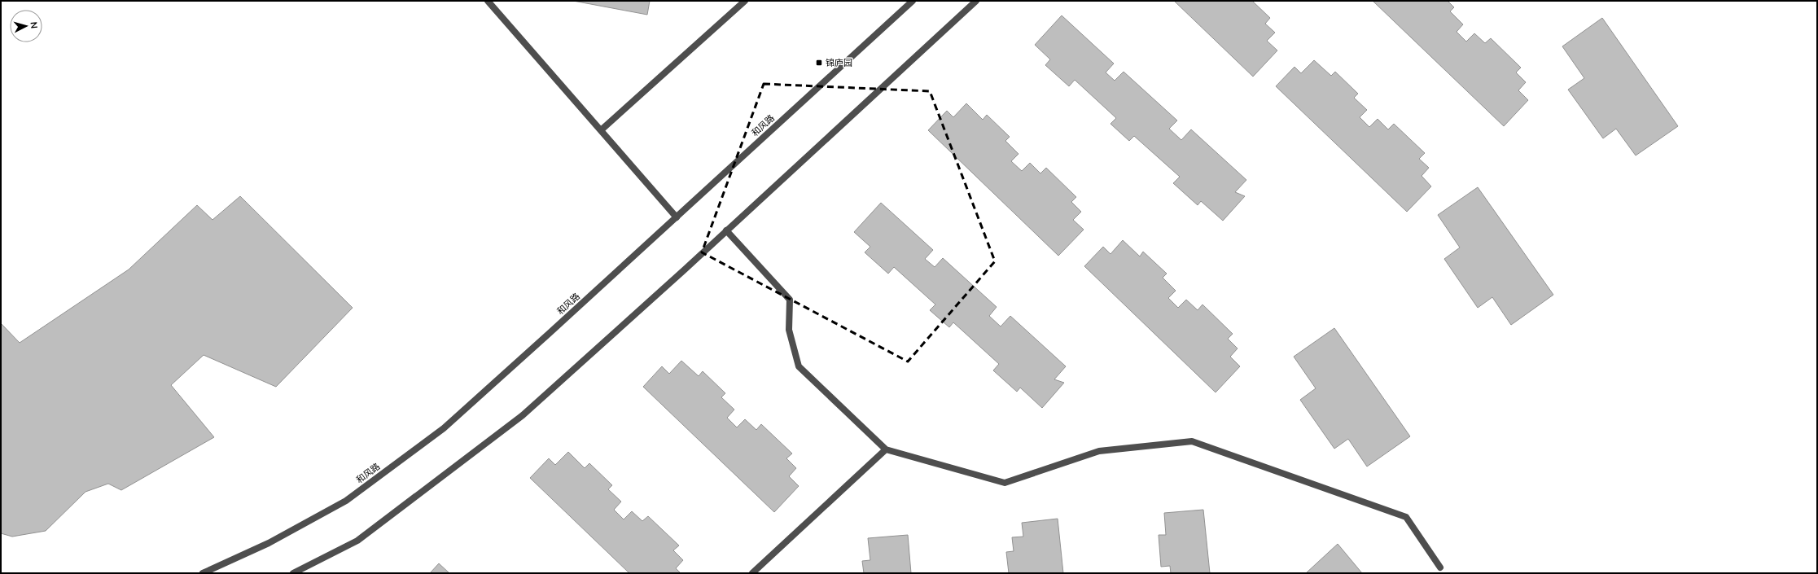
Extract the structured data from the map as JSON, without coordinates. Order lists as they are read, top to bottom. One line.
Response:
{"streets":{"street":["和风路"]},"places":{"transit":["锦庐园"]},"north":"right"}
